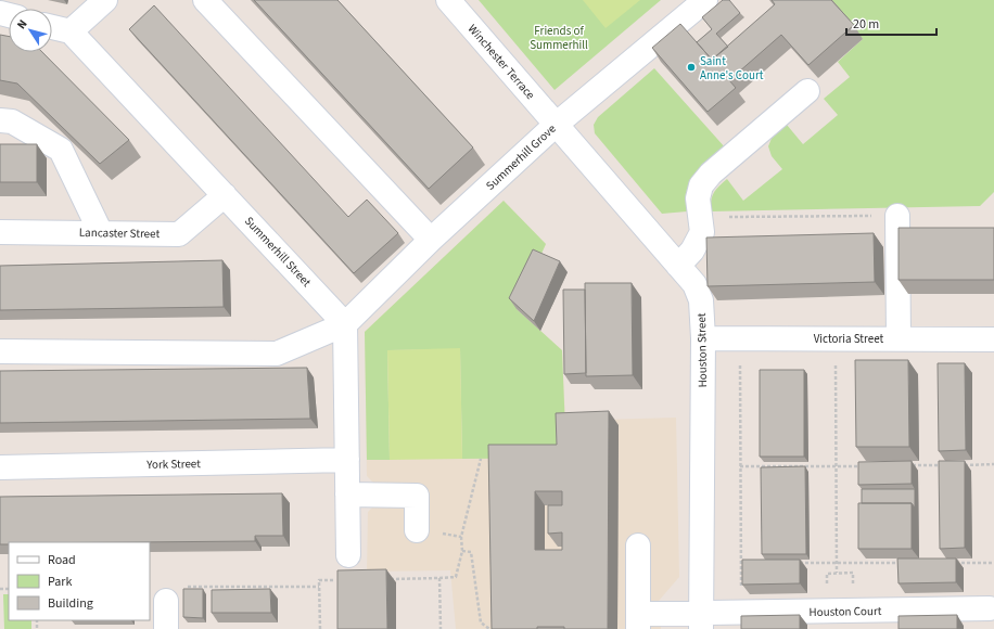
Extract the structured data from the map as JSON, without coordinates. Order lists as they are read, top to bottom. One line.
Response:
{"streets":{"street":["Winchester Terrace","Summerhill Grove","Lancaster Street","Summerhill Street","Victoria Street","Houston Street","York Street","Houston Court"]},"crossings":[["Winchester Terrace","Summerhill Grove"],["Winchester Terrace","Houston Street"],["Summerhill Grove","Summerhill Street"],["Summerhill Grove","Houston Street"],["Lancaster Street","Summerhill Street"],["Victoria Street","Houston Street"],["Houston Street","Houston Court"]],"parks":["Friends of Summerhill"],"places":["Saint Anne's Court"],"legend":["Road","Park","Building"],"scale_bar":"20 m","north":"top left"}
